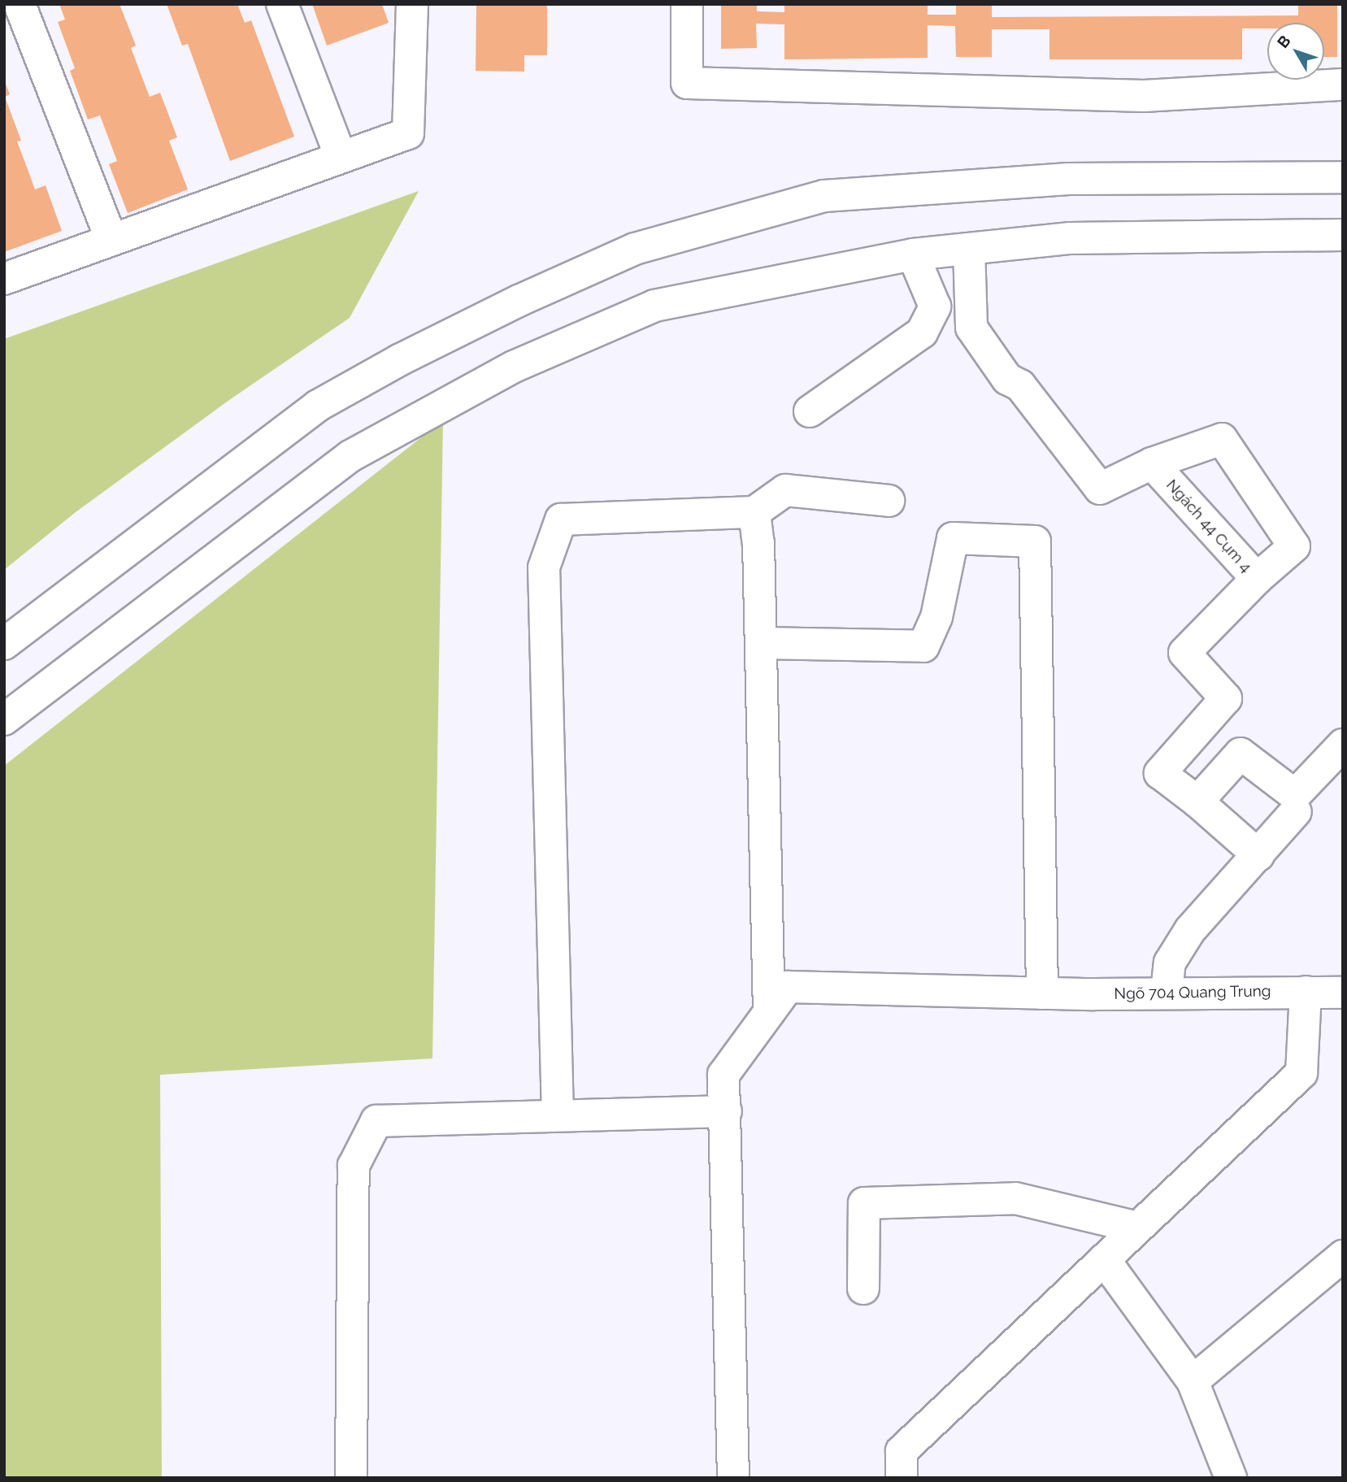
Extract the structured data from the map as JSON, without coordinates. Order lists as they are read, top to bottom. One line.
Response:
{"streets":{"street":["Ngách 44 Cụm 4","Ngõ 704 Quang Trung"]},"north":"top left"}
